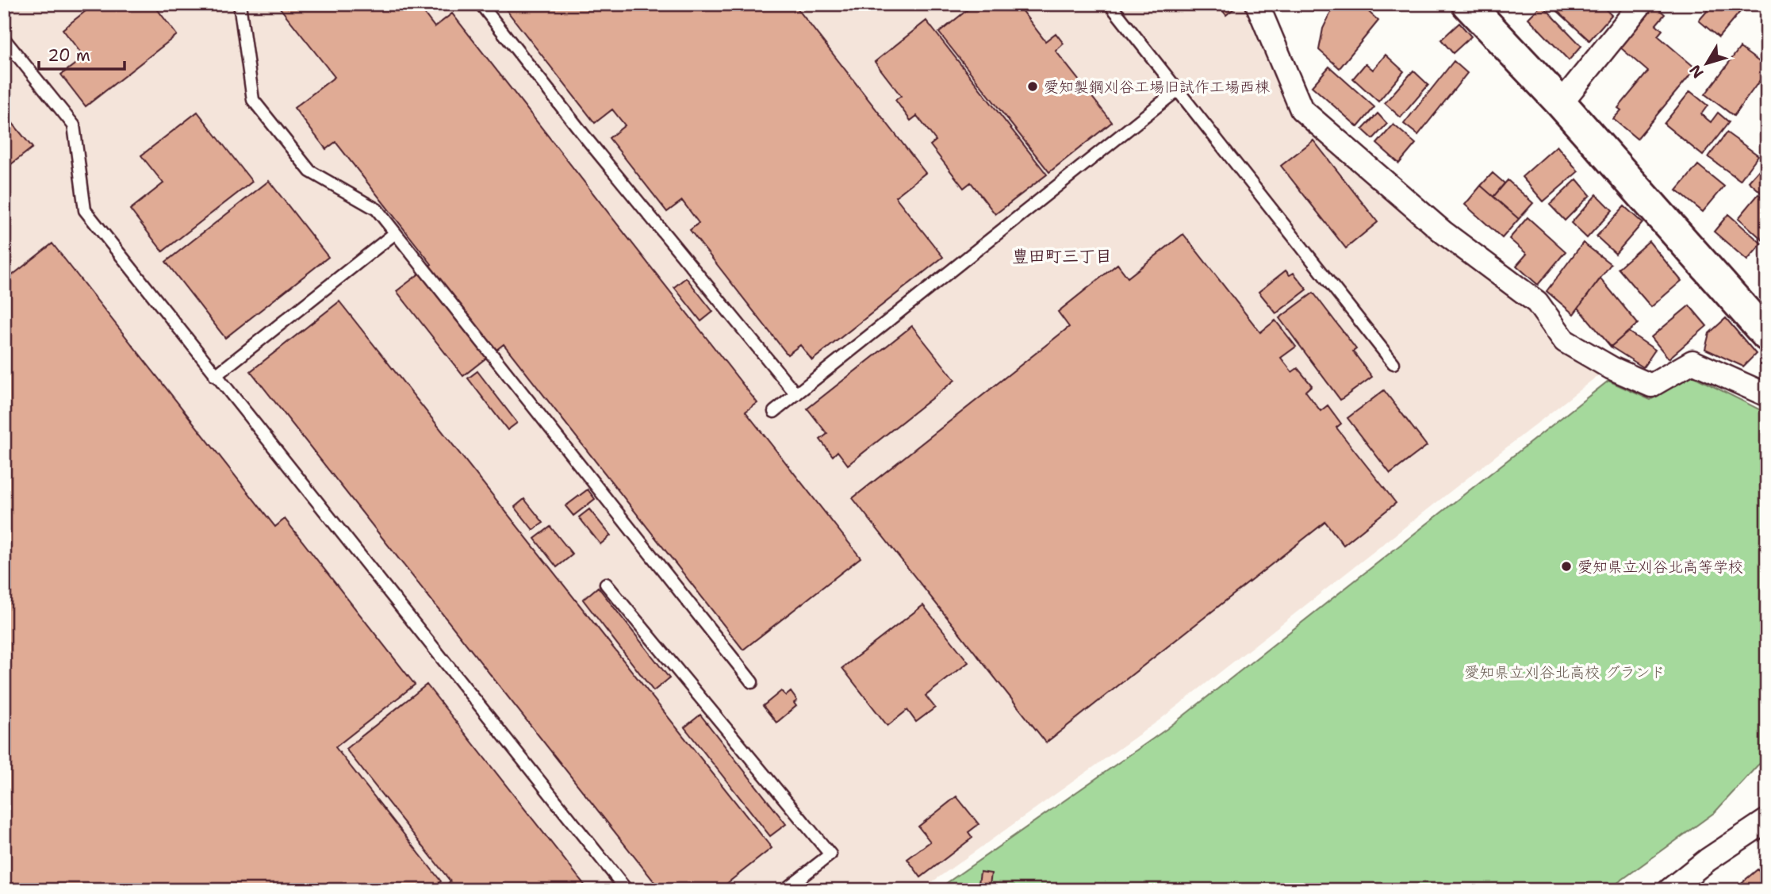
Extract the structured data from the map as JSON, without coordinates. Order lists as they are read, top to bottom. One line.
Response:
{"districts":["豊田町三丁目"],"parks":["愛知県立刈谷北高校 グランド"],"places":["愛知製鋼刈谷工場旧試作工場西棟","愛知県立刈谷北高等学校"],"scale_bar":"20 m","north":"bottom left"}
